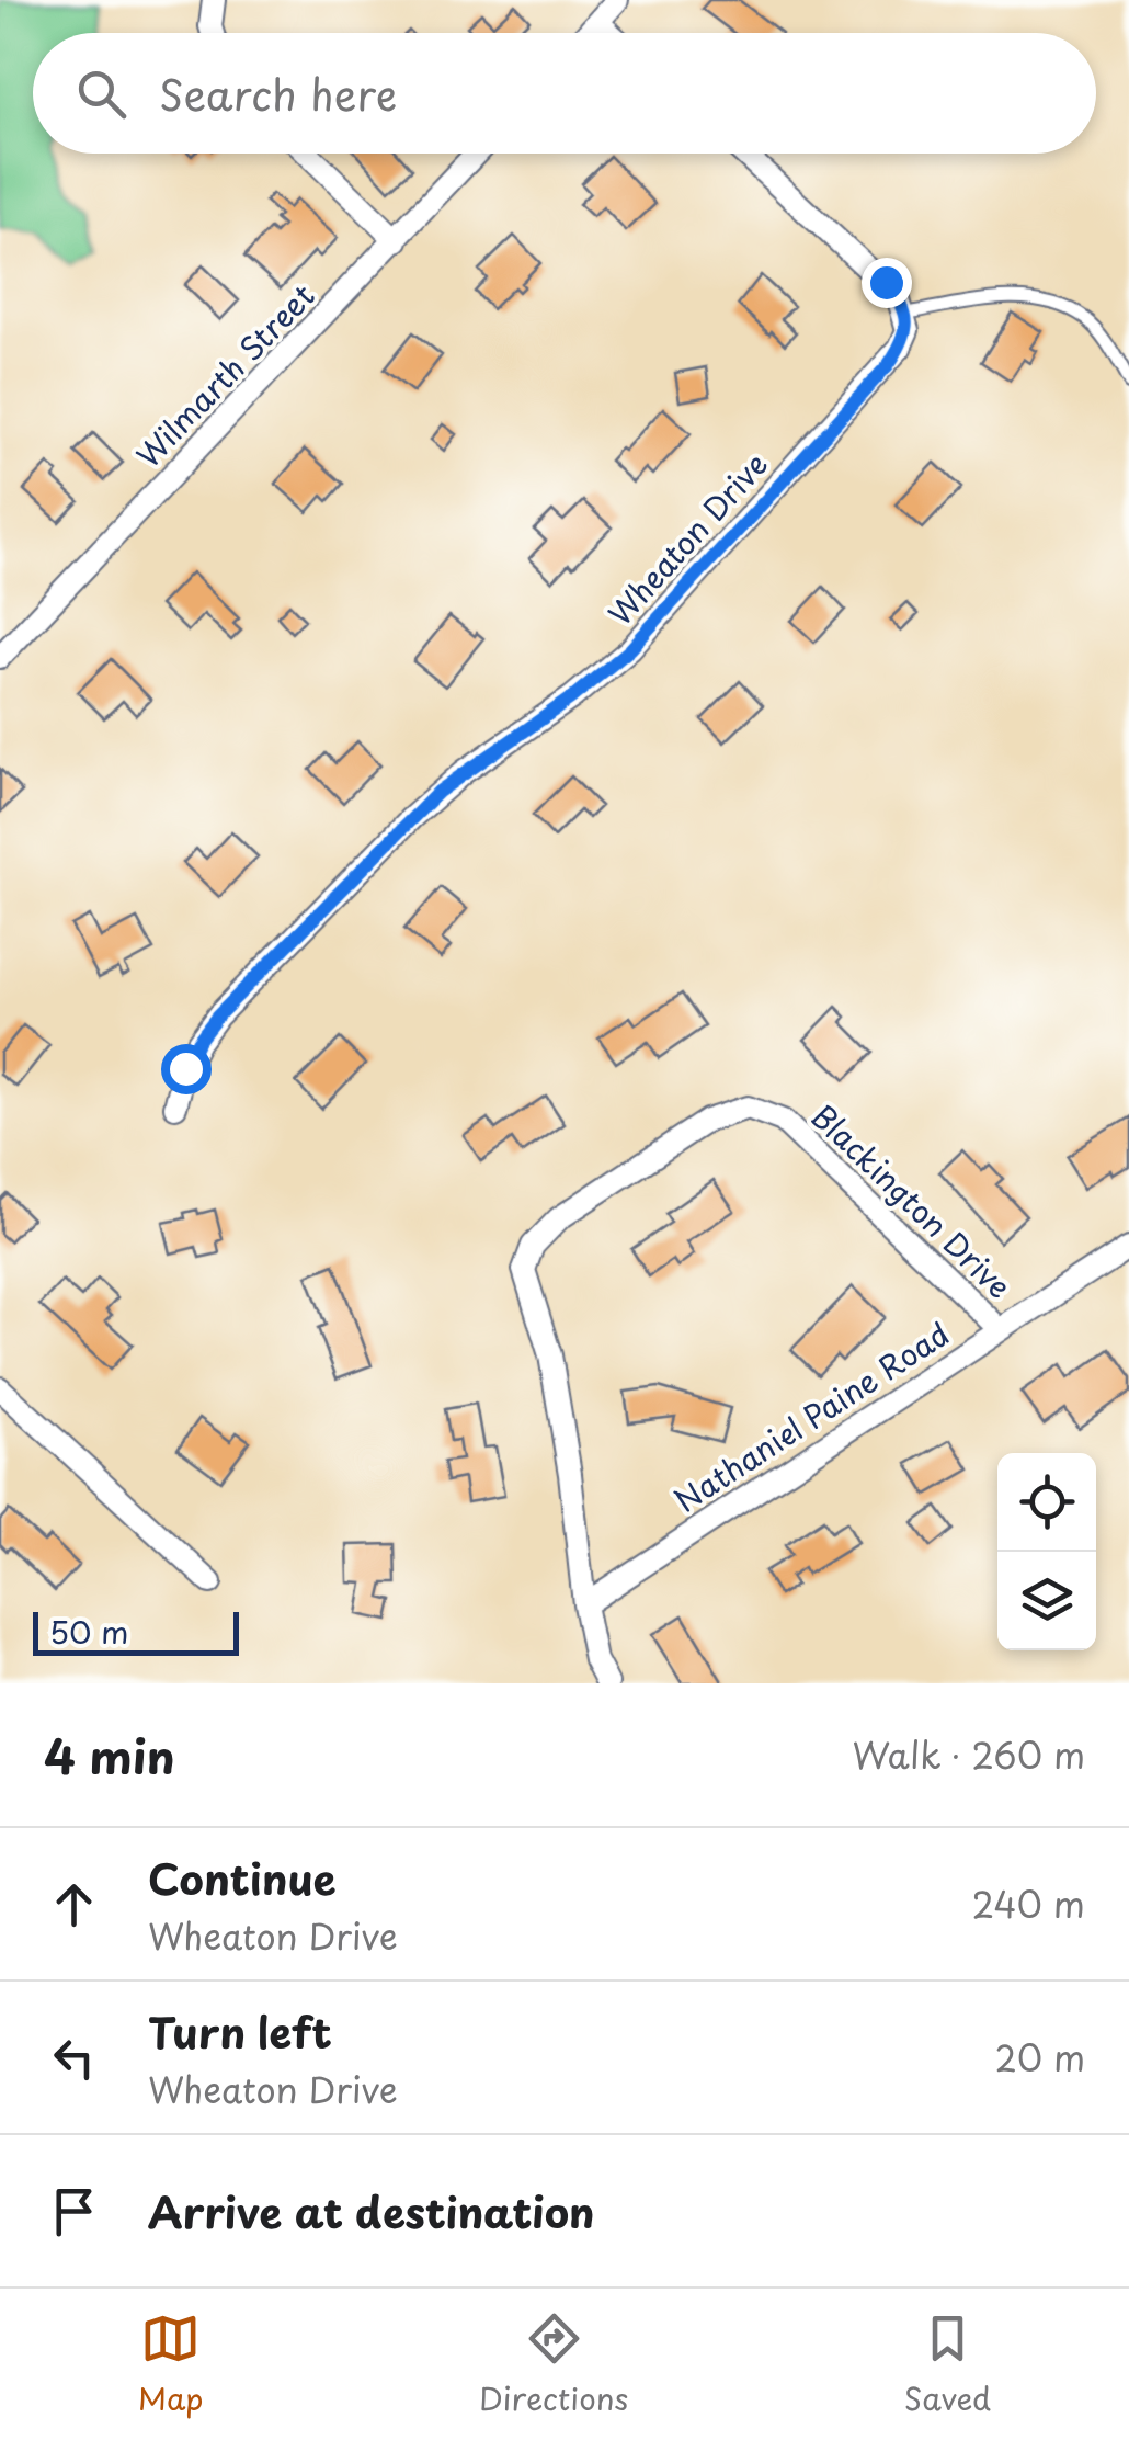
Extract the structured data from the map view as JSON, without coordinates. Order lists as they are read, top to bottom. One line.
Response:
{"streets":{"street":["Wilmarth Street","Wheaton Drive","Blackington Drive","Nathaniel Paine Road"]},"crossings":[["Blackington Drive","Nathaniel Paine Road"]],"scale_bar":"50 m","page":{"search":"Search here","scale":"50 m","heading":["4 min","Walk · 260 m"],"list":[["Continue","Wheaton Drive","240 m"],["Turn left","Wheaton Drive","20 m"],"Arrive at destination"],"nav":["Map","Directions","Saved"]}}
